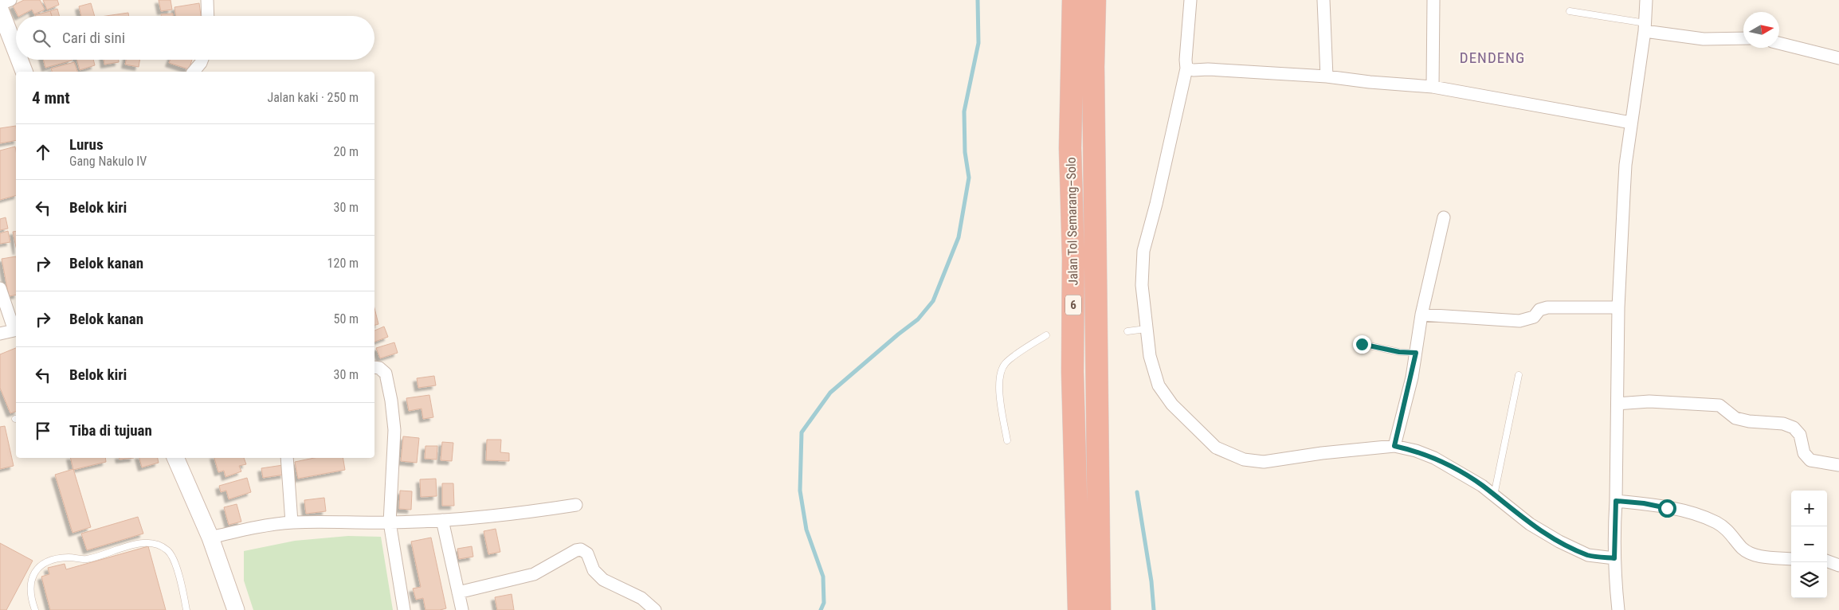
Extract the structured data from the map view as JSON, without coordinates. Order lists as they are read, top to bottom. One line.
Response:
{"streets":{"highway":["Jalan Tol Semarang–Solo","6"]},"districts":["DENDENG"],"north":"right","page":{"search":"Cari di sini","heading":["4 mnt","Jalan kaki · 250 m"],"list":[["Lurus","Gang Nakulo IV","20 m"],["Belok kiri","30 m"],["Belok kanan","120 m"],["Belok kanan","50 m"],["Belok kiri","30 m"],"Tiba di tujuan"],"map_buttons":["+","−"]}}
